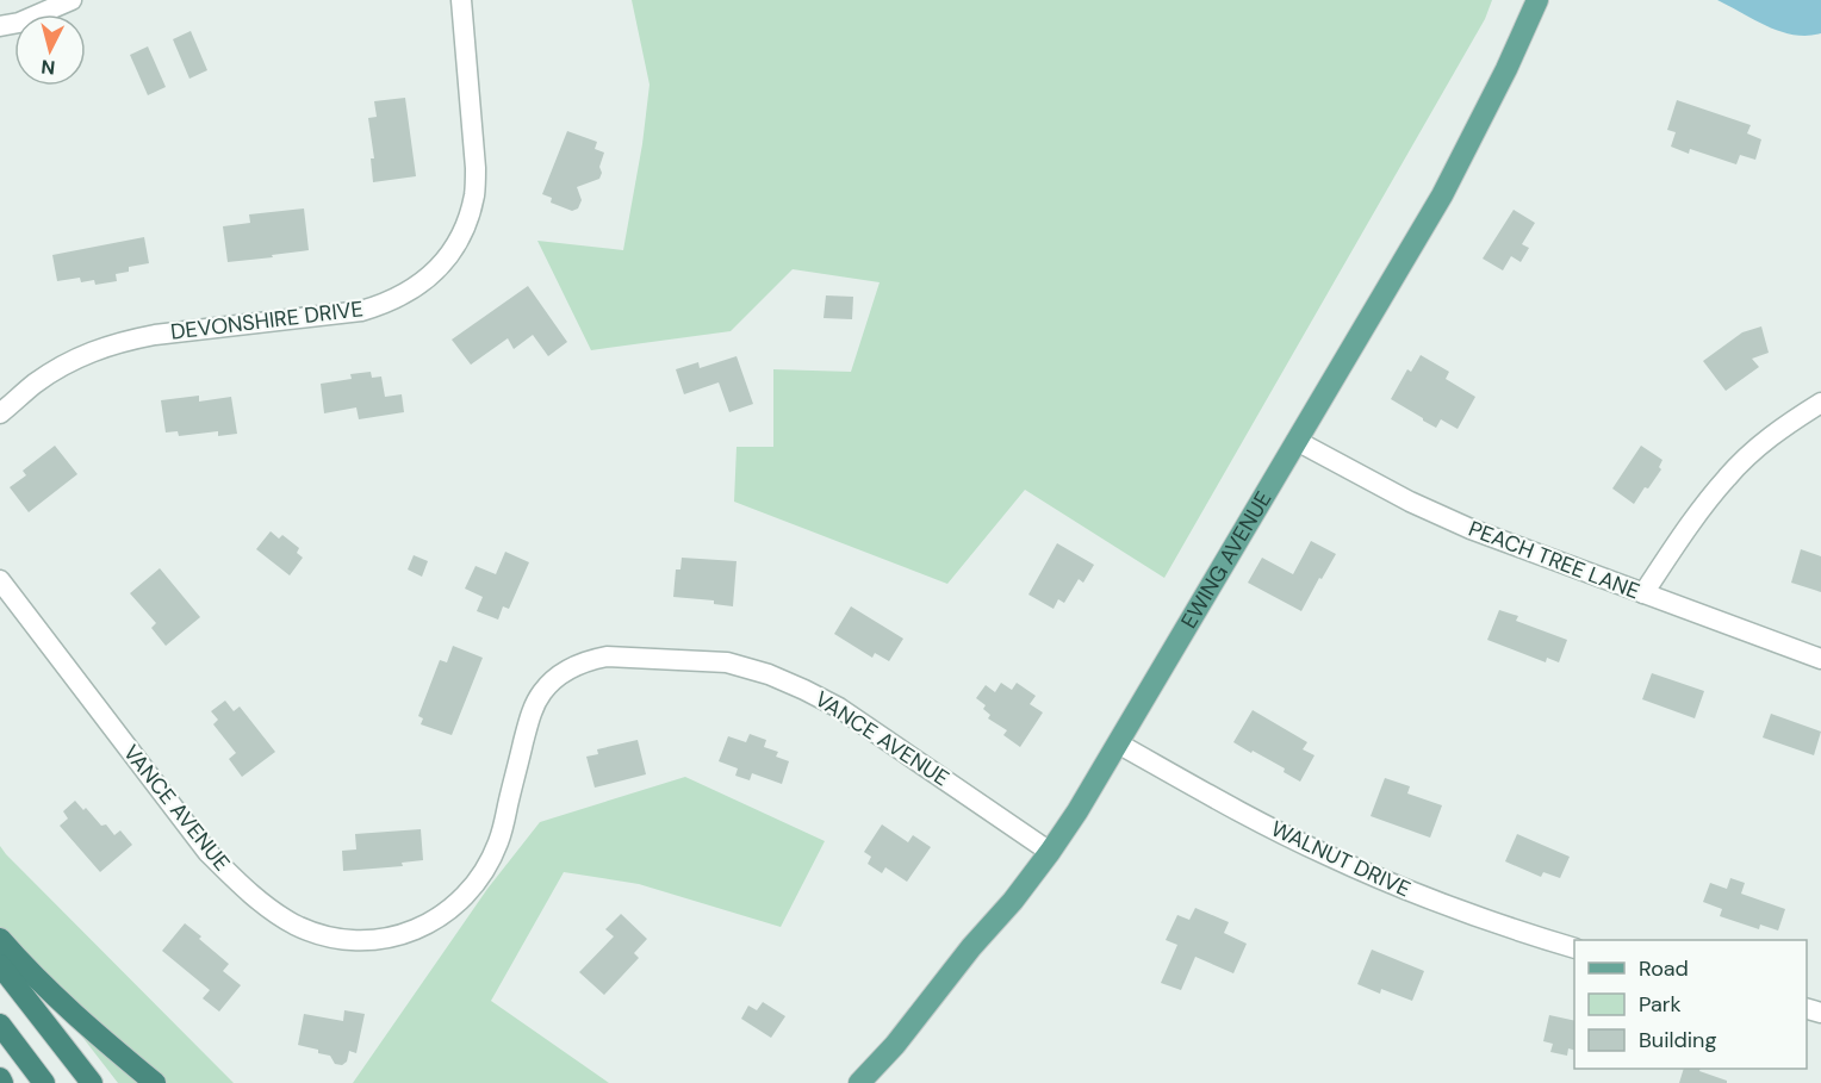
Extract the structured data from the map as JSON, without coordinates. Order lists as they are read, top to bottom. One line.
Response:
{"streets":{"main road":["EWING AVENUE"],"street":["DEVONSHIRE DRIVE","PEACH TREE LANE","VANCE AVENUE","WALNUT DRIVE"]},"crossings":[["EWING AVENUE","PEACH TREE LANE"],["EWING AVENUE","VANCE AVENUE"],["EWING AVENUE","WALNUT DRIVE"]],"legend":["Road","Park","Building"],"north":"bottom"}
